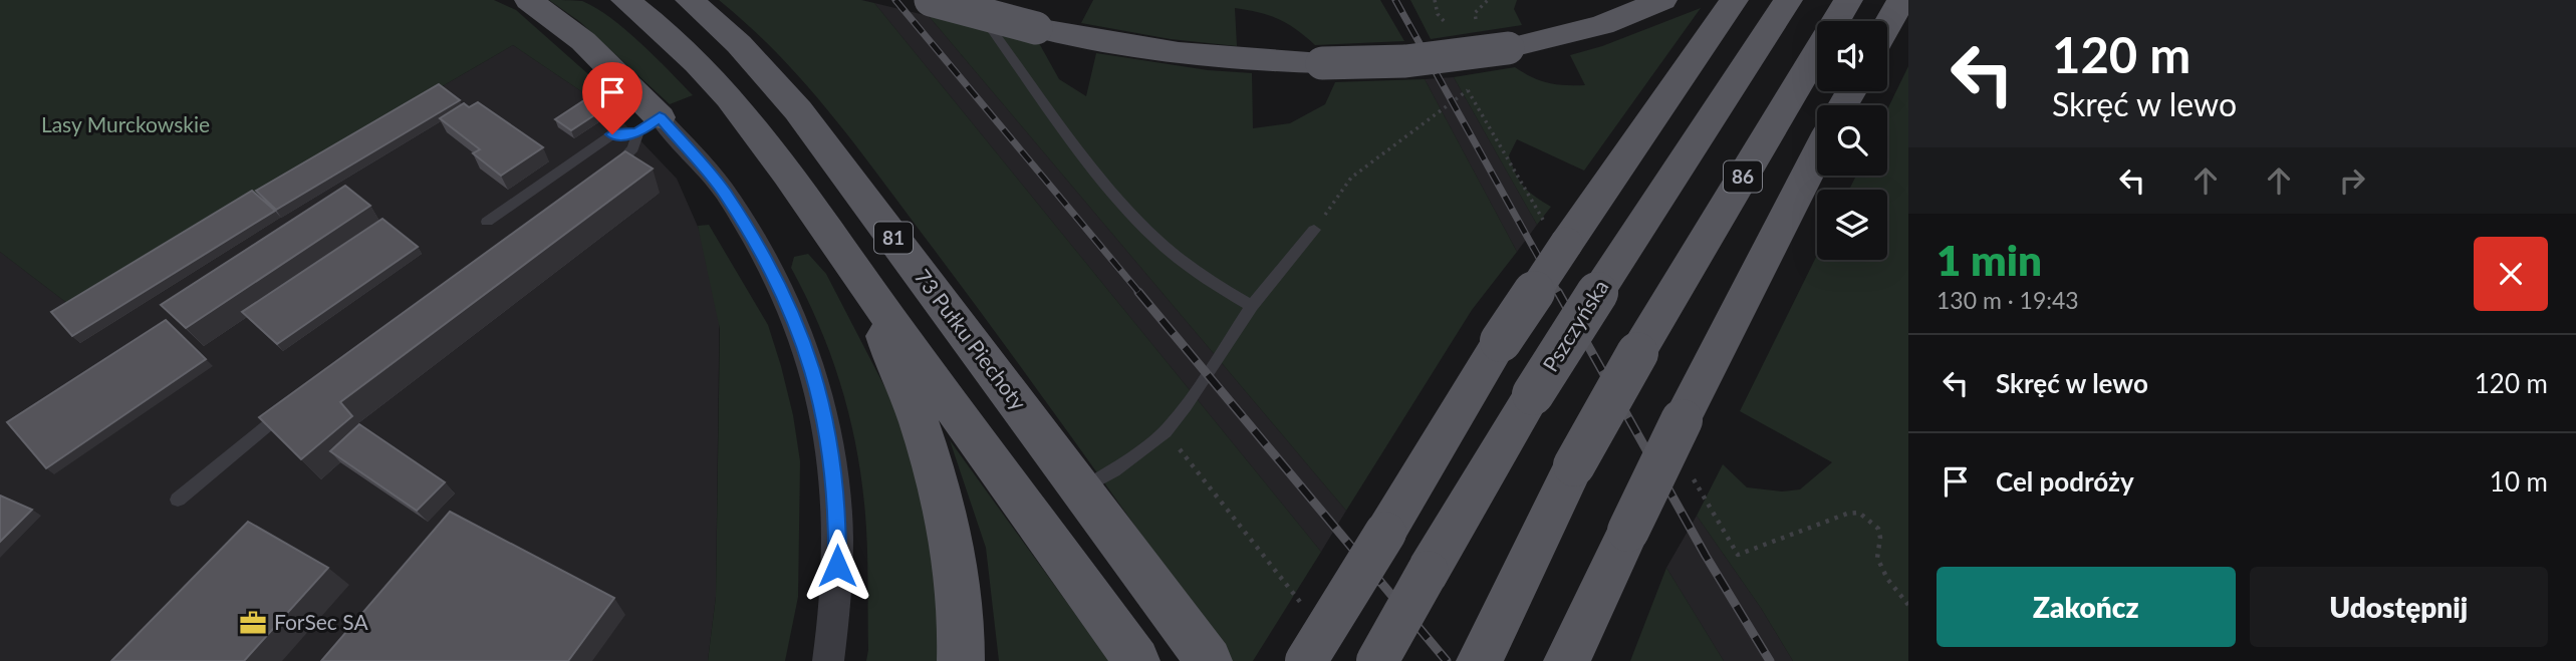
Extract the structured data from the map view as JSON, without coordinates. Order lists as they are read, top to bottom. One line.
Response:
{"streets":{"main road":["86","81","Pszczyńska","73 Pułku Piechoty"]},"parks":["Lasy Murckowskie"],"places":{"office":["ForSec SA"]},"page":{"turn":["120 m","Skręć w lewo"],"heading":["1 min","130 m · 19:43"],"list":[{"name":"Skręć w lewo","value":"120 m"},{"name":"Cel podróży","value":"10 m"}],"buttons":["Zakończ","Udostępnij"]}}
